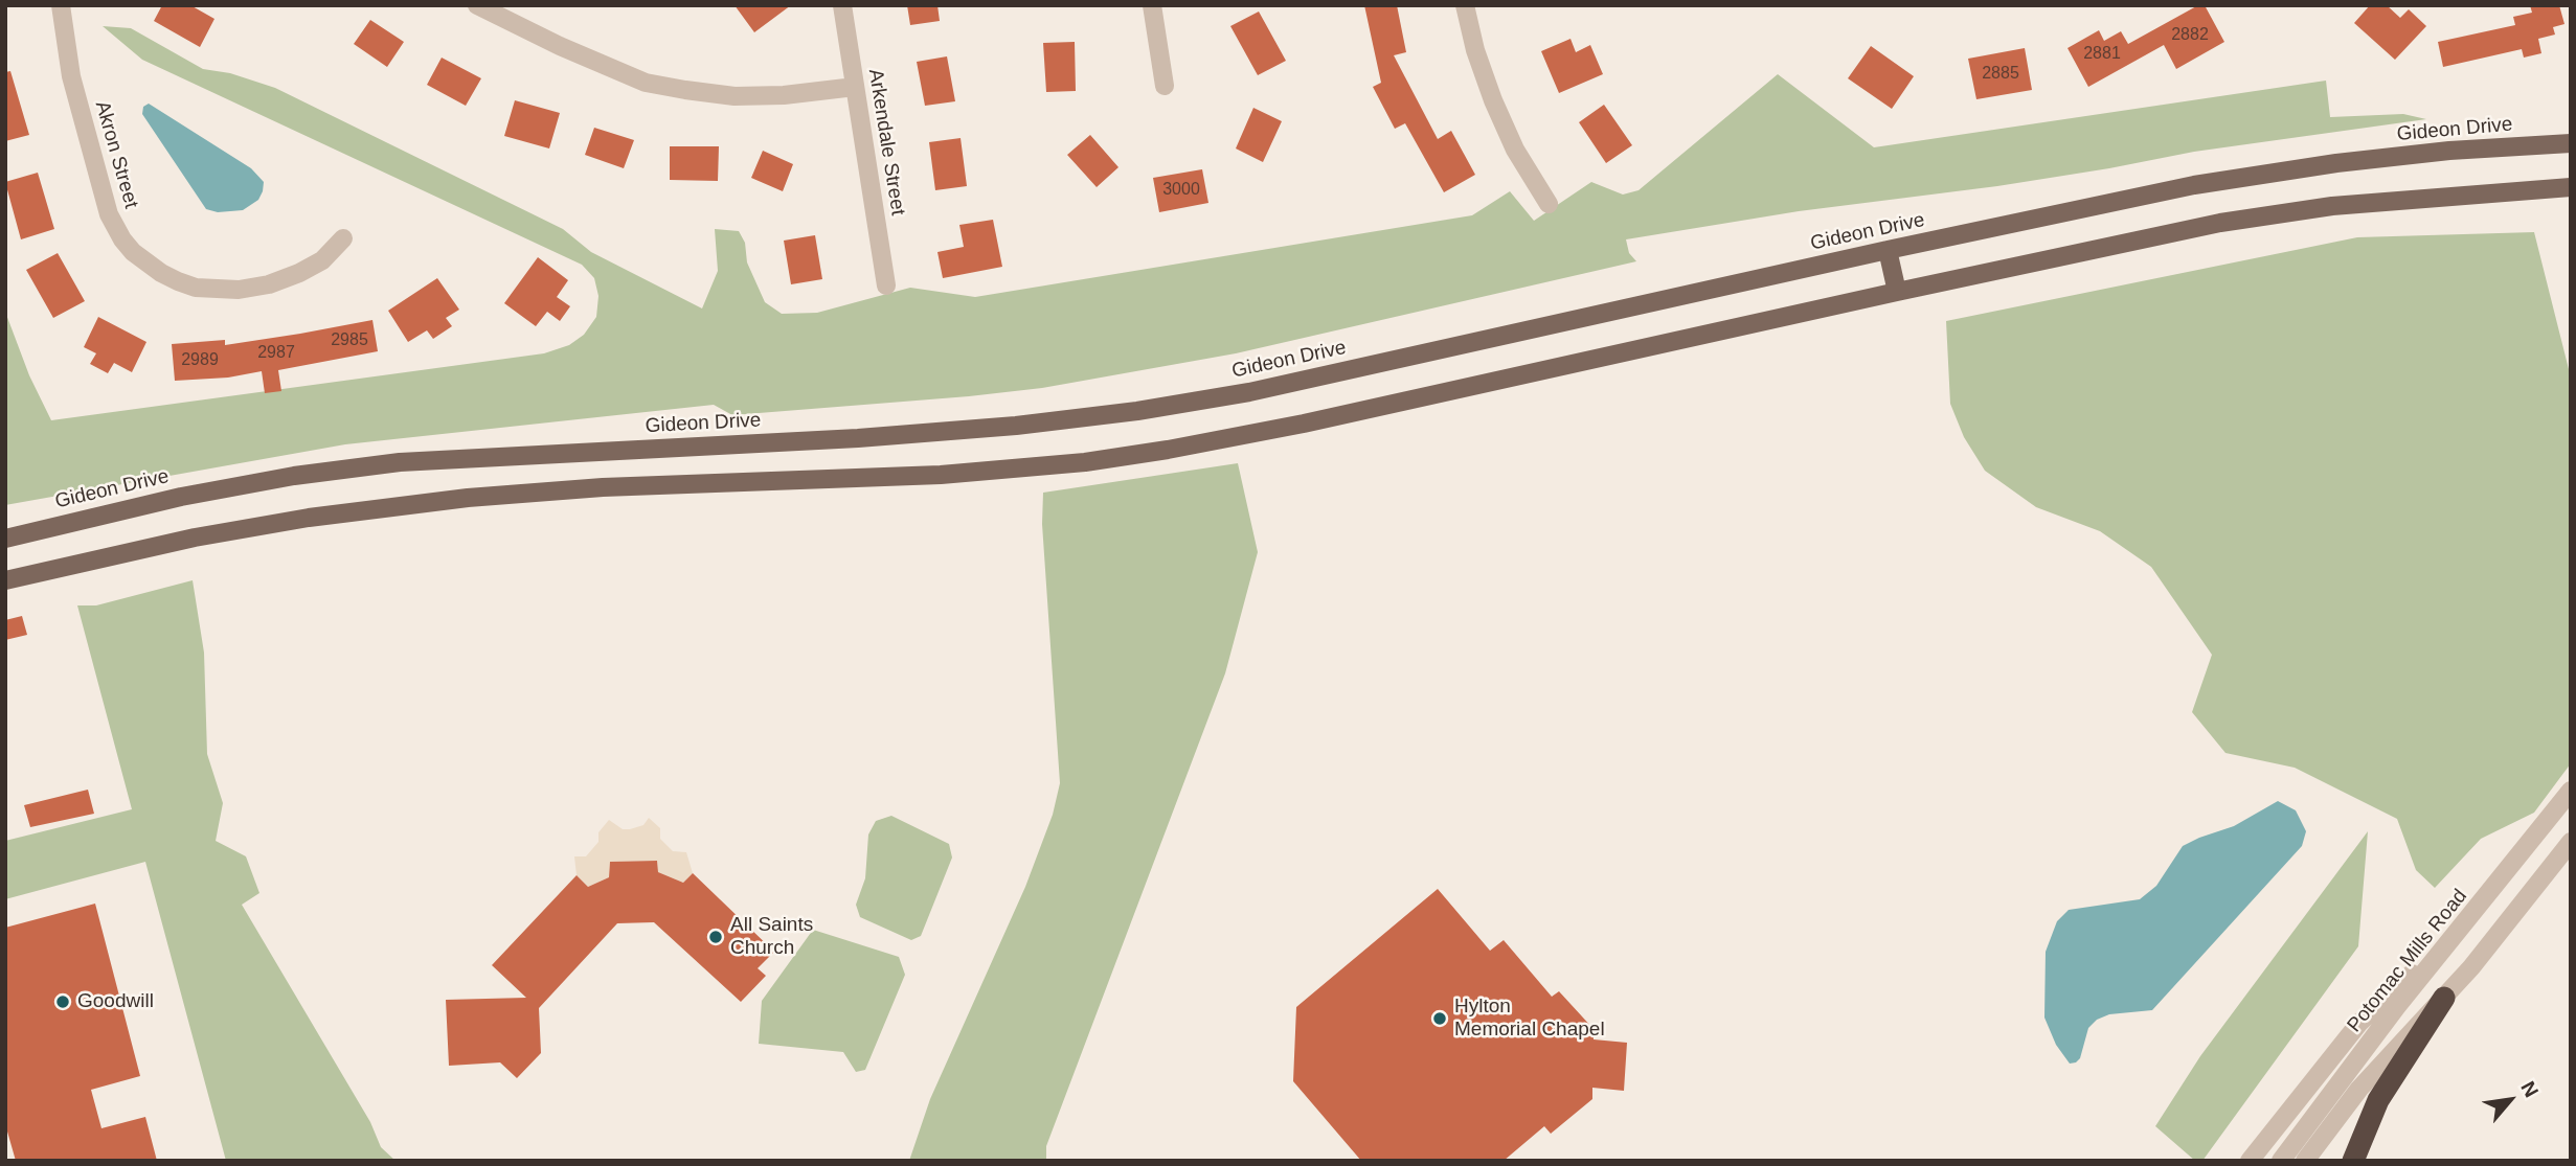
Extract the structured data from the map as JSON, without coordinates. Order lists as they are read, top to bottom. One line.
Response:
{"streets":{"main road":["Gideon Drive"],"street":["Arkendale Street","Akron Street","Potomac Mills Road"]},"places":["All Saints Church","Goodwill","Hylton Memorial Chapel"],"house_numbers":["2882","2881","2885","3000","2985","2987","2989"],"north":"top right"}
